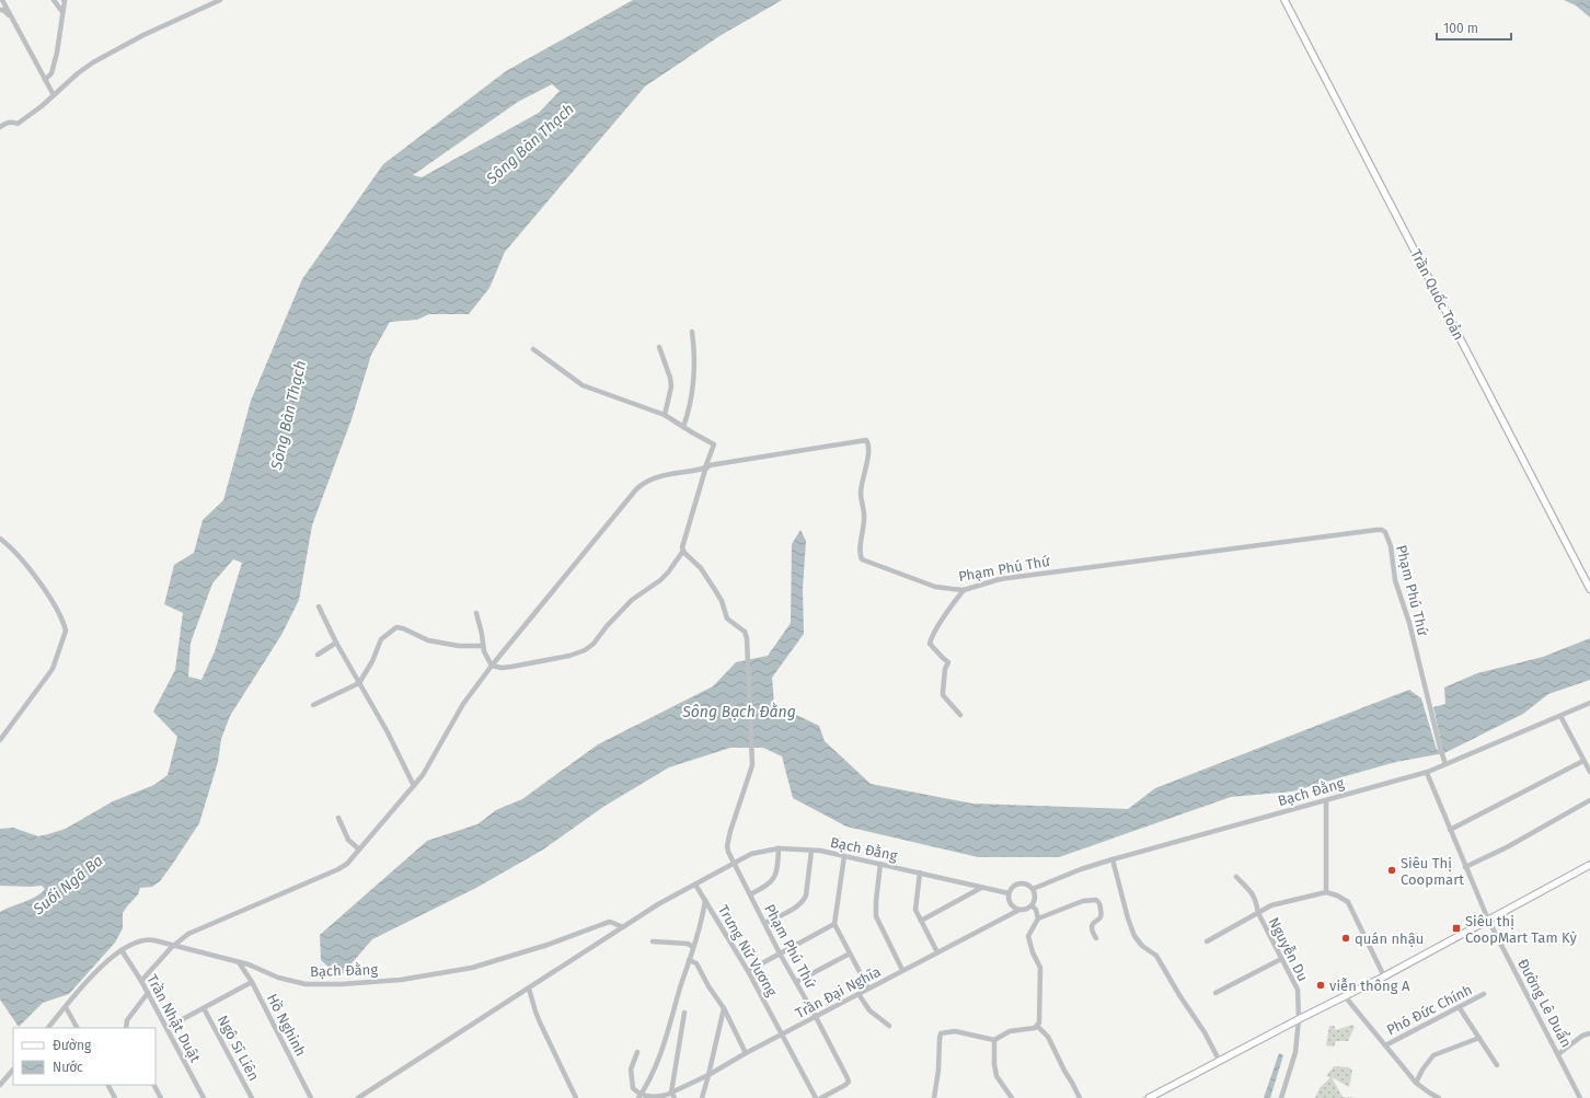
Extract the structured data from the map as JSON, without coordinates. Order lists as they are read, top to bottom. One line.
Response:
{"streets":{"main road":["Trần Quốc Toản"],"street":["Phạm Phú Thứ","Bạch Đằng","Nguyễn Du","Trưng Nữ Vương","Trần Đại Nghĩa","Đường Lê Duẩn","Phó Đức Chính","Trần Nhật Duật","Hồ Nghinh","Ngô Sĩ Liên"]},"crossings":[["Phạm Phú Thứ","Bạch Đằng"],["Phạm Phú Thứ","Trần Đại Nghĩa"],["Bạch Đằng","Trưng Nữ Vương"],["Bạch Đằng","Trần Đại Nghĩa"],["Bạch Đằng","Đường Lê Duẩn"],["Bạch Đằng","Trần Nhật Duật"],["Bạch Đằng","Hồ Nghinh"],["Trưng Nữ Vương","Trần Đại Nghĩa"]],"water":["Sông Bàn Thạch","Sông Bạch Đằng","Suối Ngã Ba"],"places":{"other":["Siêu Thị Coopmart","quán nhậu","viễn thông A"],"transit":["Siêu thị CoopMart Tam Kỳ"]},"legend":["Đường","Nước"],"scale_bar":"100 m"}
